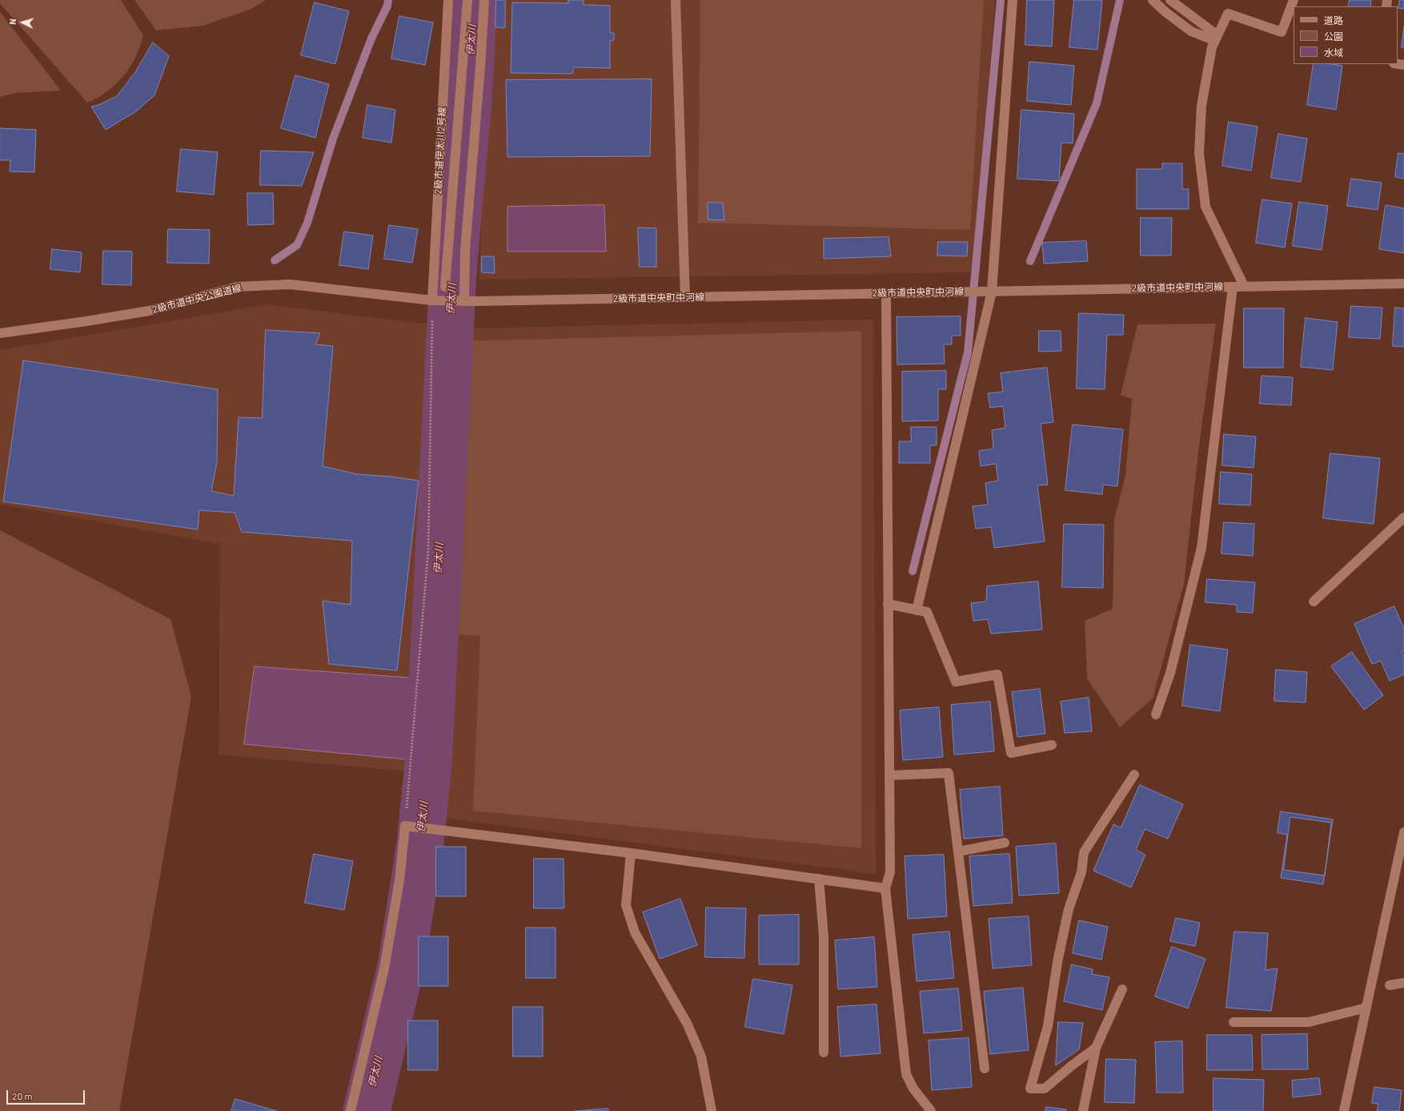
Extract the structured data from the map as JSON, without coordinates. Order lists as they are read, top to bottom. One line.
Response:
{"streets":{"street":["2級市道伊太川2号線","2級市道中央町中河線","2級市道中央公園道線"]},"crossings":[["2級市道伊太川2号線","2級市道中央町中河線"],["2級市道伊太川2号線","2級市道中央公園道線"],["2級市道中央町中河線","2級市道中央公園道線"]],"water":["伊太川"],"legend":["道路","公園","水域"],"scale_bar":"20 m","north":"left"}
